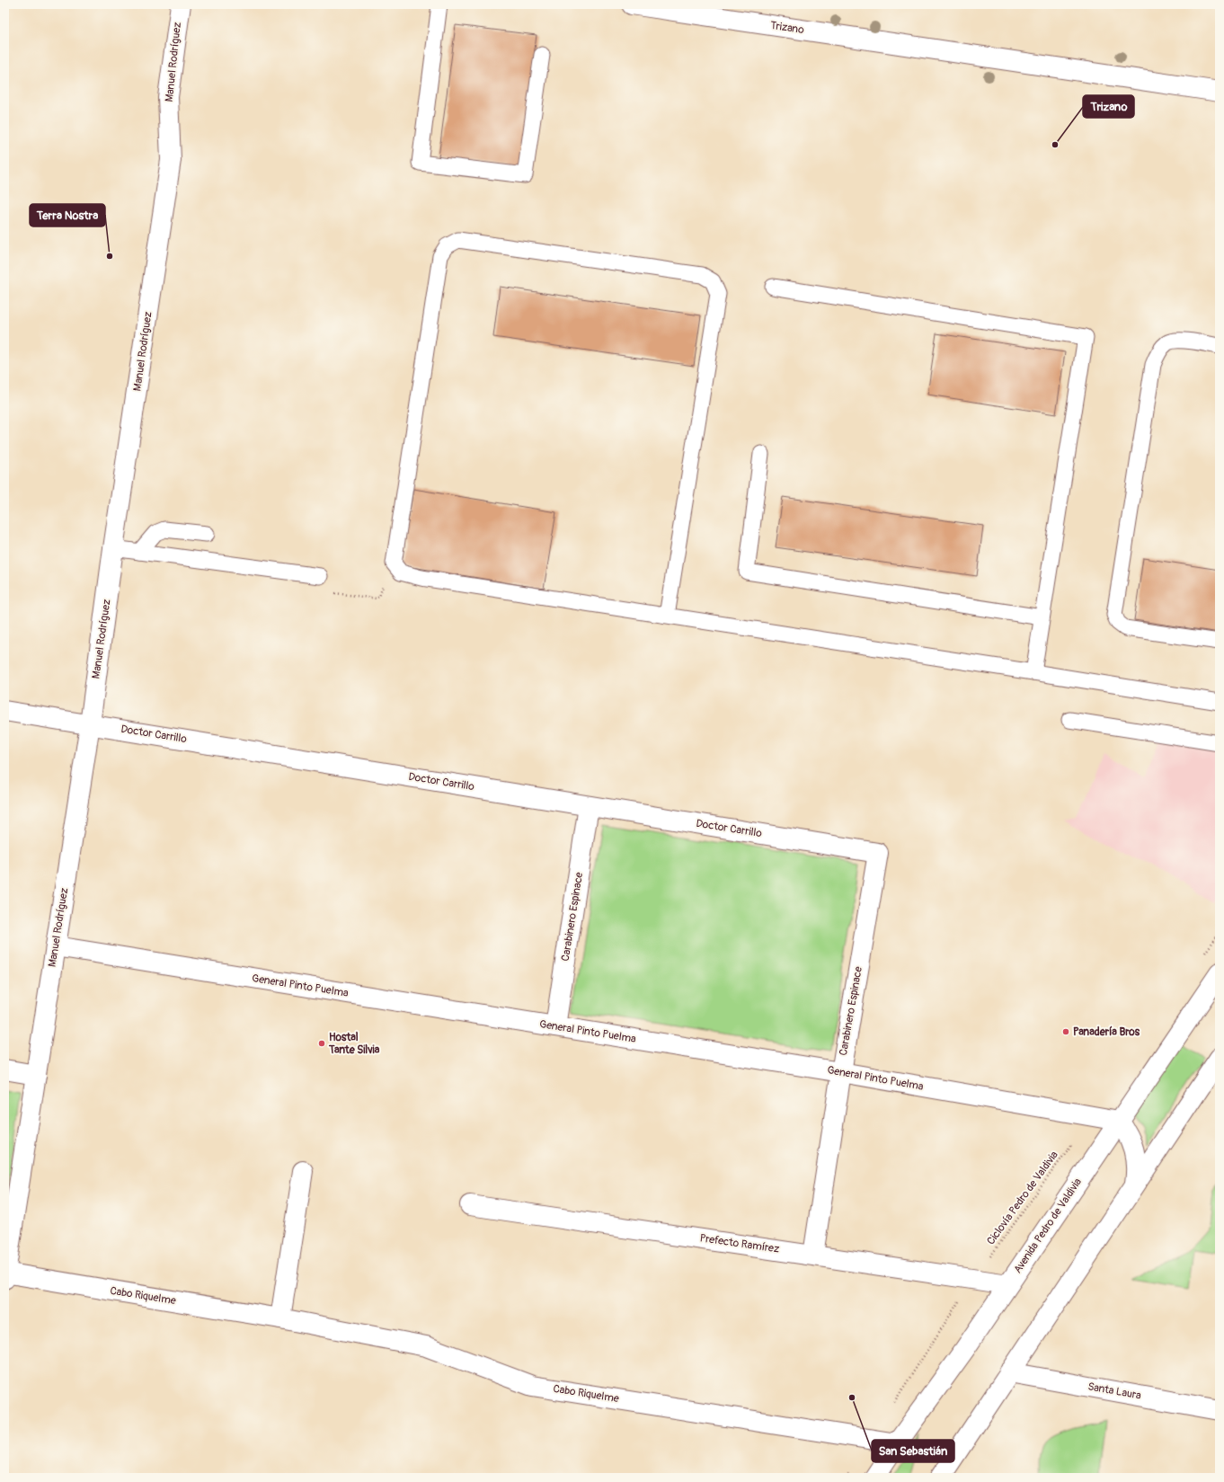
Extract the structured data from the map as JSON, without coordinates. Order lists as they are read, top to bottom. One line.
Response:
{"streets":{"street":["Trizano","Manuel Rodríguez","Doctor Carrillo","Carabinero Espinace","General Pinto Puelma","Avenida Pedro de Valdivia","Prefecto Ramírez","Cabo Riquelme","Santa Laura"],"path":["Ciclovía Pedro de Valdivia"]},"crossings":[["Manuel Rodríguez","Doctor Carrillo"],["Manuel Rodríguez","General Pinto Puelma"],["Manuel Rodríguez","Cabo Riquelme"],["Doctor Carrillo","Carabinero Espinace"],["Carabinero Espinace","General Pinto Puelma"],["Carabinero Espinace","Prefecto Ramírez"],["General Pinto Puelma","Ciclovía Pedro de Valdivia"],["General Pinto Puelma","Avenida Pedro de Valdivia"],["Ciclovía Pedro de Valdivia","Prefecto Ramírez"],["Avenida Pedro de Valdivia","Prefecto Ramírez"],["Avenida Pedro de Valdivia","Cabo Riquelme"]],"places":["Trizano","Terra Nostra","Panadería Bros","Hostal Tante Silvia","San Sebastián"]}
